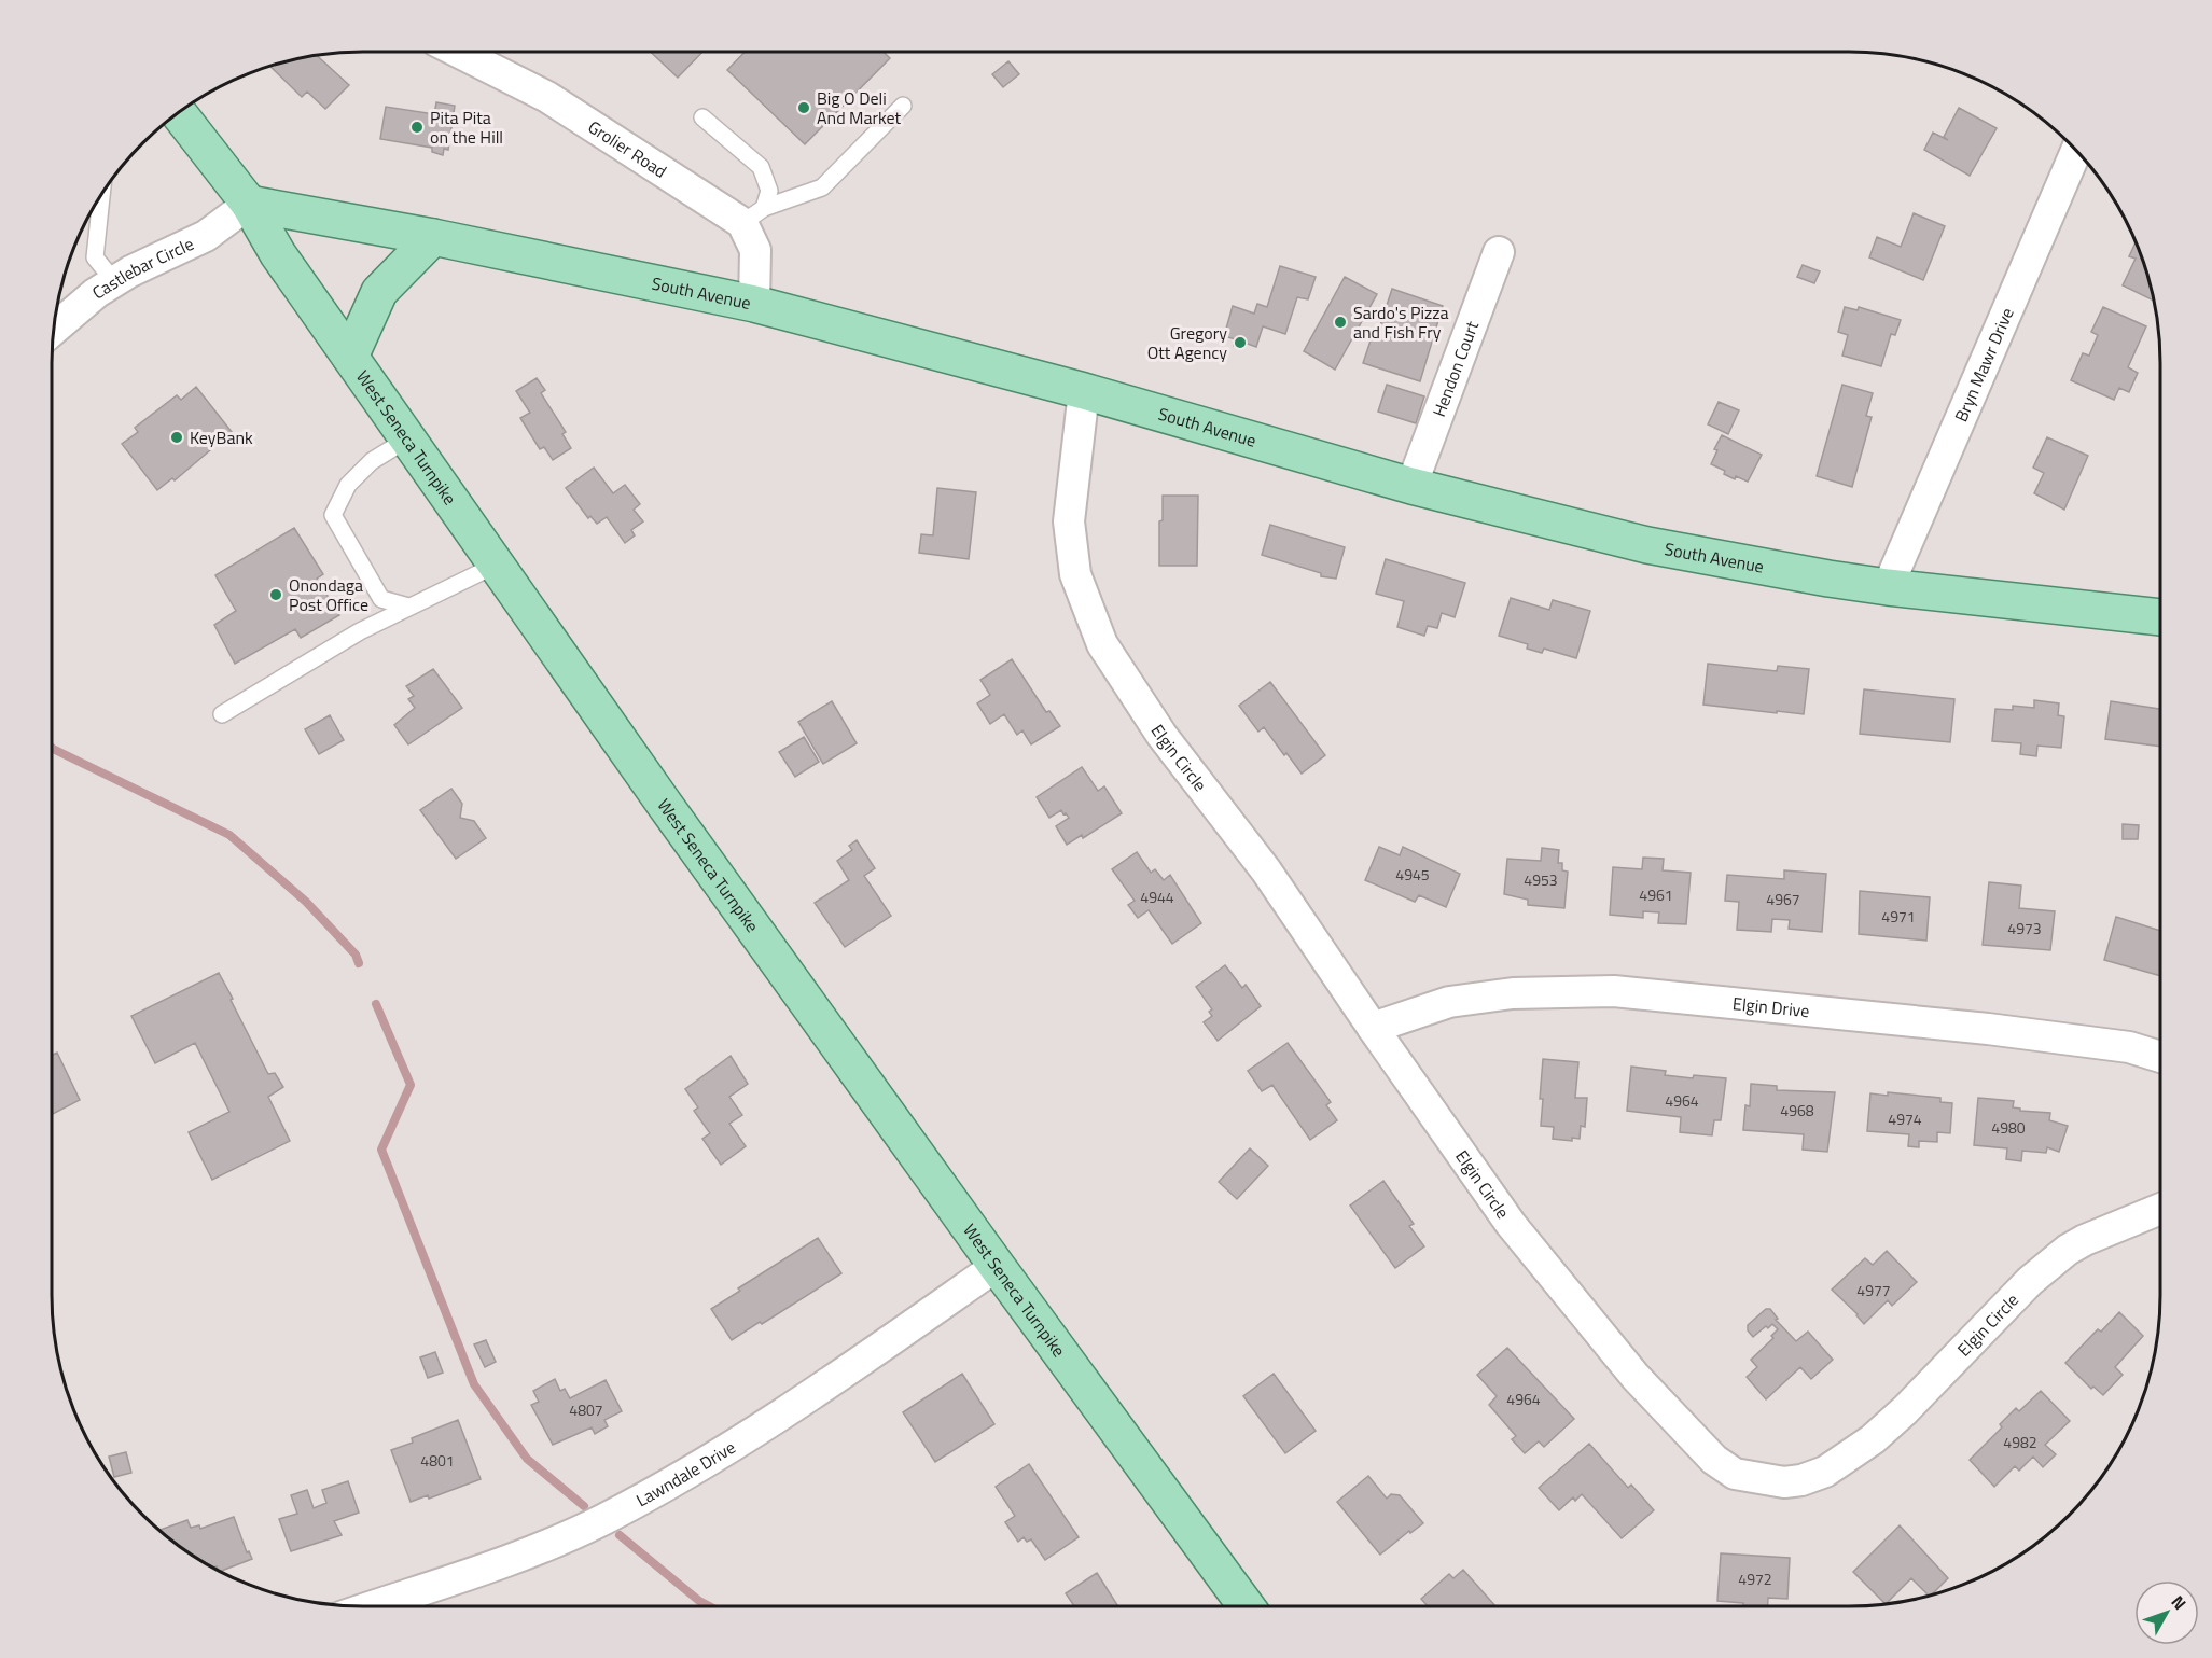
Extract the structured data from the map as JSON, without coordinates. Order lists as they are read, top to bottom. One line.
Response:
{"streets":{"main road":["South Avenue","West Seneca Turnpike"],"street":["Grolier Road","Castlebar Circle","Bryn Mawr Drive","Hendon Court","Elgin Circle","Elgin Drive","Lawndale Drive"]},"crossings":[["Castlebar Circle","South Avenue"],["Castlebar Circle","West Seneca Turnpike"],["South Avenue","Bryn Mawr Drive"],["South Avenue","Hendon Court"],["South Avenue","West Seneca Turnpike"],["South Avenue","Elgin Circle"],["West Seneca Turnpike","Lawndale Drive"],["Elgin Circle","Elgin Drive"]],"places":["Big O Deli And Market","Pita Pita on the Hill","Sardo's Pizza and Fish Fry","Gregory Ott Agency","KeyBank","Onondaga Post Office"],"house_numbers":["4945","4953","4961","4944","4967","4971","4973","4964","4968","4974","4980","4977","4964","4807","4982","4801","4972"],"north":"top right"}
